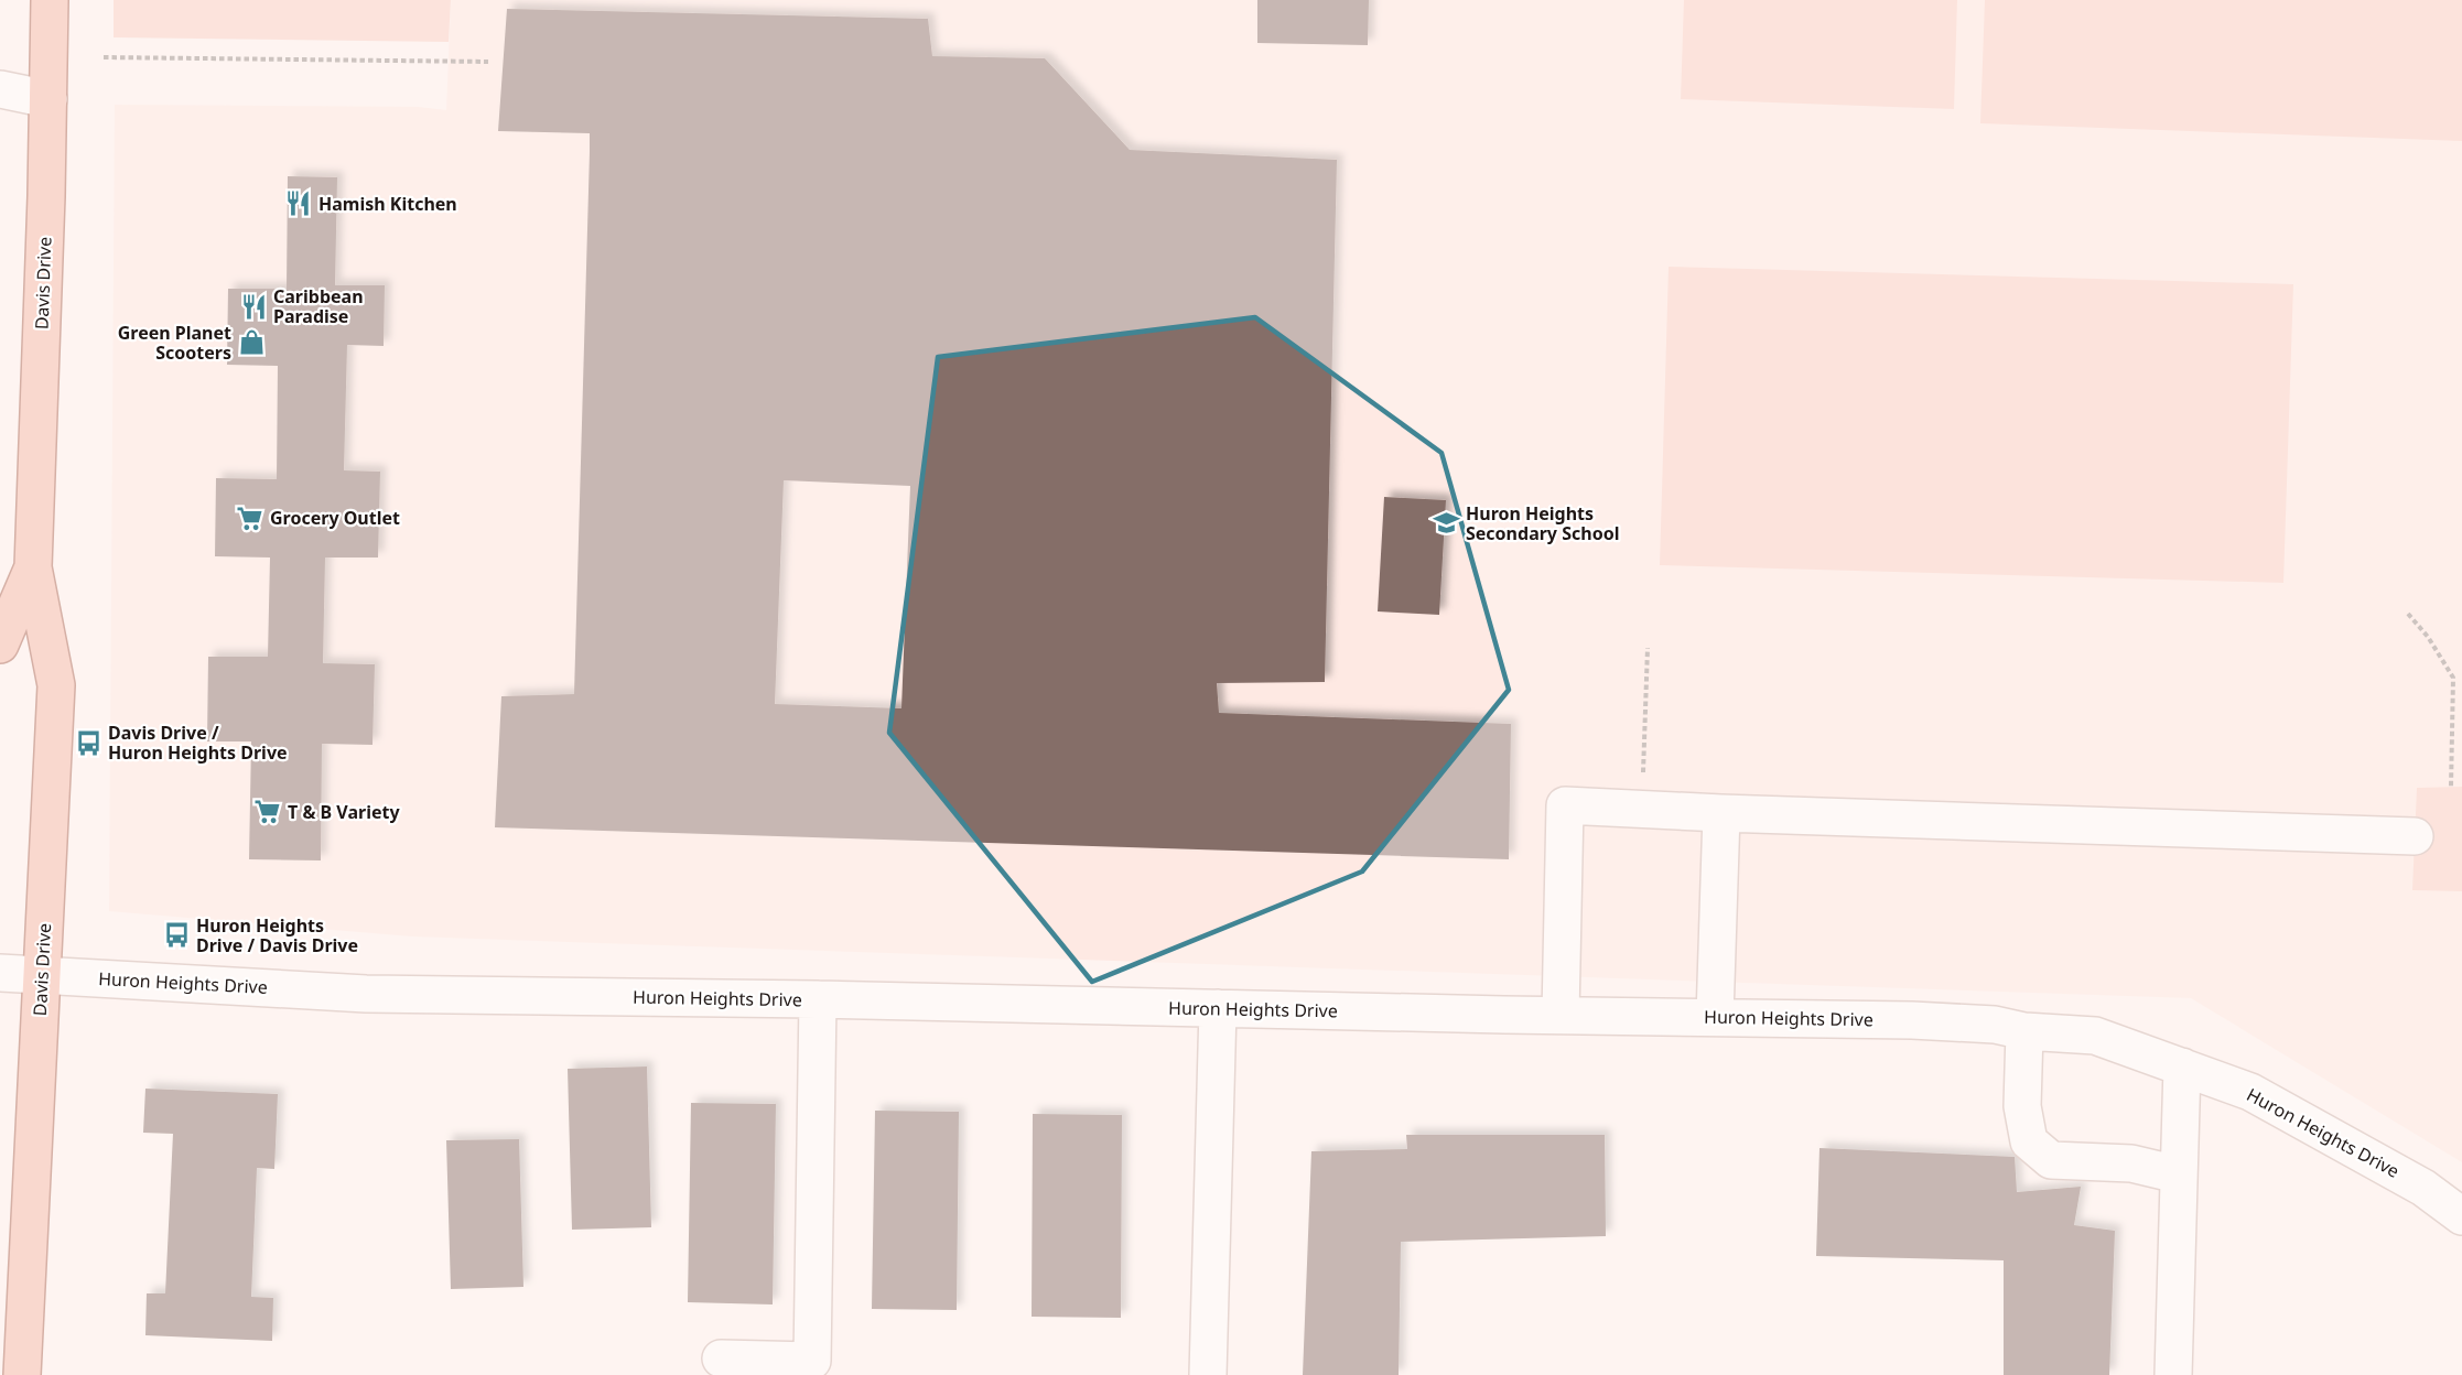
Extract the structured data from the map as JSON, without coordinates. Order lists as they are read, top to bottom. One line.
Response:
{"streets":{"main road":["Davis Drive"],"street":["Huron Heights Drive"]},"crossings":[["Davis Drive","Huron Heights Drive"]],"places":{"restaurant":["Hamish Kitchen","Caribbean Paradise"],"shop":["Green Planet Scooters"],"supermarket":["Grocery Outlet","T & B Variety"],"school or university":["Huron Heights Secondary School"],"bus stop":["Davis Drive / Huron Heights Drive","Huron Heights Drive / Davis Drive"]}}
